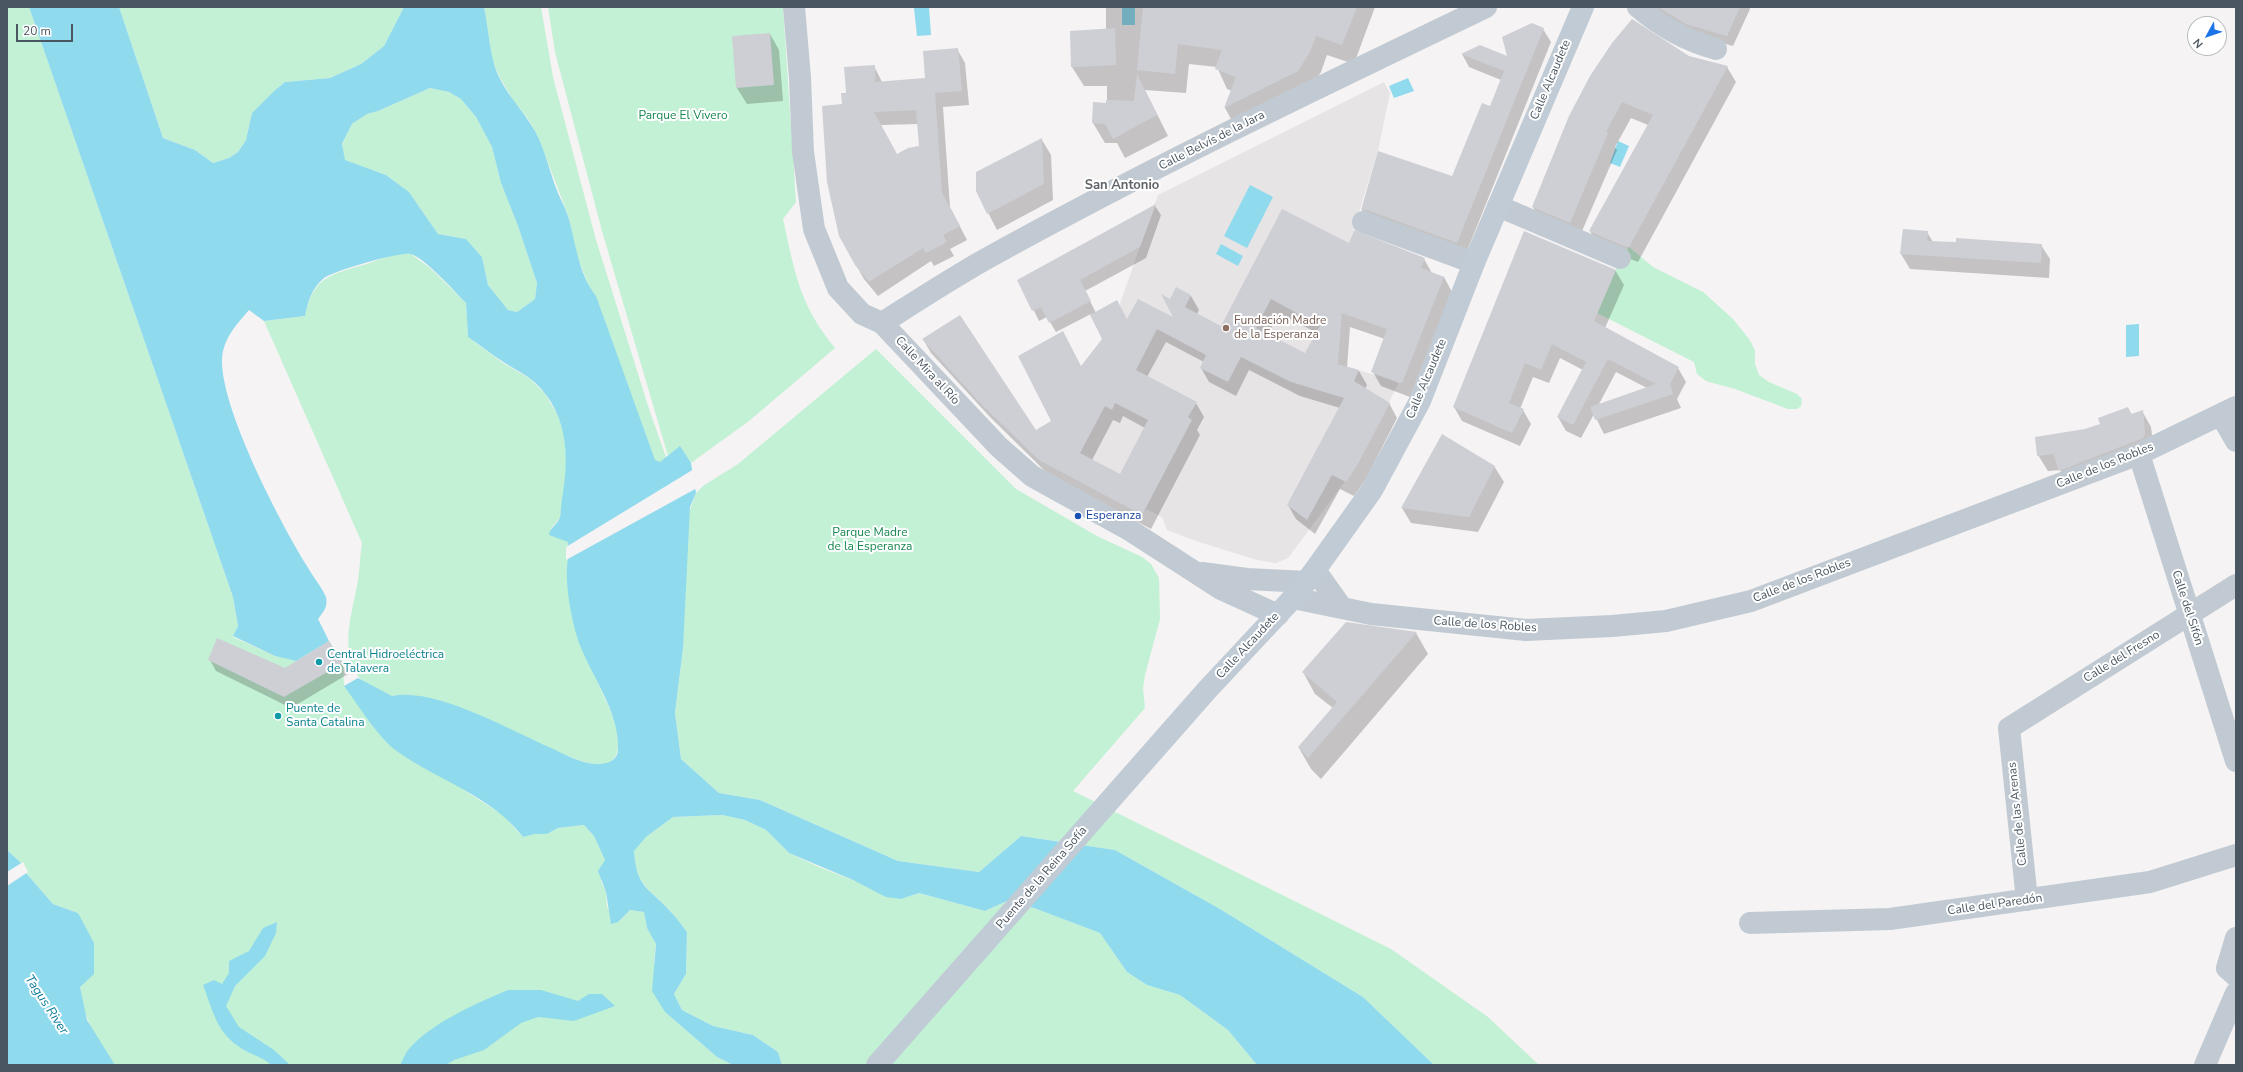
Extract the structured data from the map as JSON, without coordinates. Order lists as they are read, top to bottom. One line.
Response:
{"streets":{"main road":["Calle Alcaudete","Puente de la Reina Sofía"],"street":["Calle Belvís de la Jara","Calle Mira al Río","Calle de los Robles","Calle del Sifón","Calle del Fresno","Calle de las Arenas","Calle del Paredón"]},"crossings":[["Calle Alcaudete","Calle Mira al Río"],["Calle Alcaudete","Calle de los Robles"],["Calle Alcaudete","Puente de la Reina Sofía"],["Calle Belvís de la Jara","Calle Mira al Río"],["Calle Mira al Río","Calle de los Robles"],["Calle de los Robles","Calle del Sifón"],["Calle del Sifón","Calle del Fresno"],["Calle del Fresno","Calle de las Arenas"],["Calle de las Arenas","Calle del Paredón"]],"districts":["San Antonio"],"water":["Tagus River"],"parks":["Parque El Vivero","Parque Madre de la Esperanza"],"places":["Fundación Madre de la Esperanza","Esperanza","Central Hidroeléctrica de Talavera","Puente de Santa Catalina"],"scale_bar":"20 m","north":"bottom left"}
